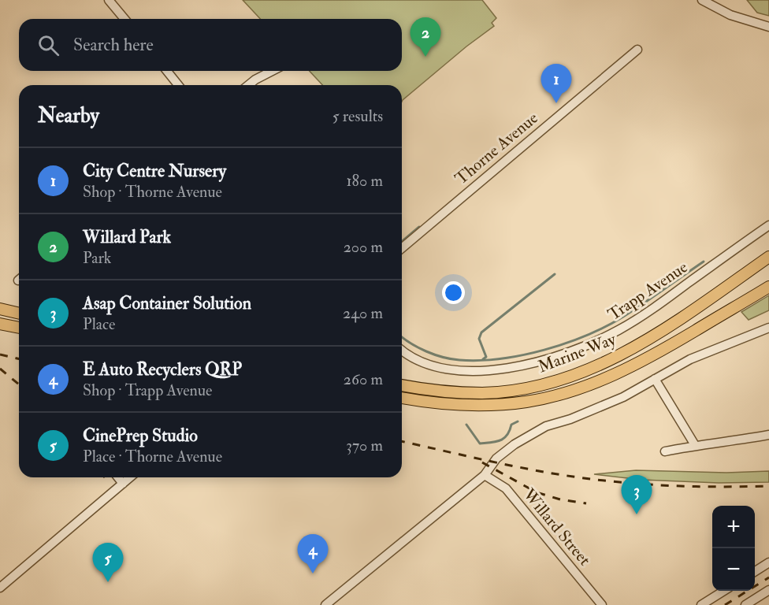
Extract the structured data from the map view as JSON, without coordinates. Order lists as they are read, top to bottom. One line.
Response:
{"streets":{"main road":["Marine Way"],"street":["Thorne Avenue","Trapp Avenue","Willard Street"]},"page":{"pins":["2","1","3","4","5"],"search":"Search here","heading":["Nearby","5 results"],"list":[{"mark":"1","name":"City Centre Nursery","note":"Shop · Thorne Avenue","value":"180 m"},{"mark":"2","name":"Willard Park","note":"Park","value":"200 m"},{"mark":"3","name":"Asap Container Solution","note":"Place","value":"240 m"},{"mark":"4","name":"E Auto Recyclers QRP","note":"Shop · Trapp Avenue","value":"260 m"},{"mark":"5","name":"CinePrep Studio","note":"Place · Thorne Avenue","value":"370 m"}],"map_buttons":["+","−"]}}
